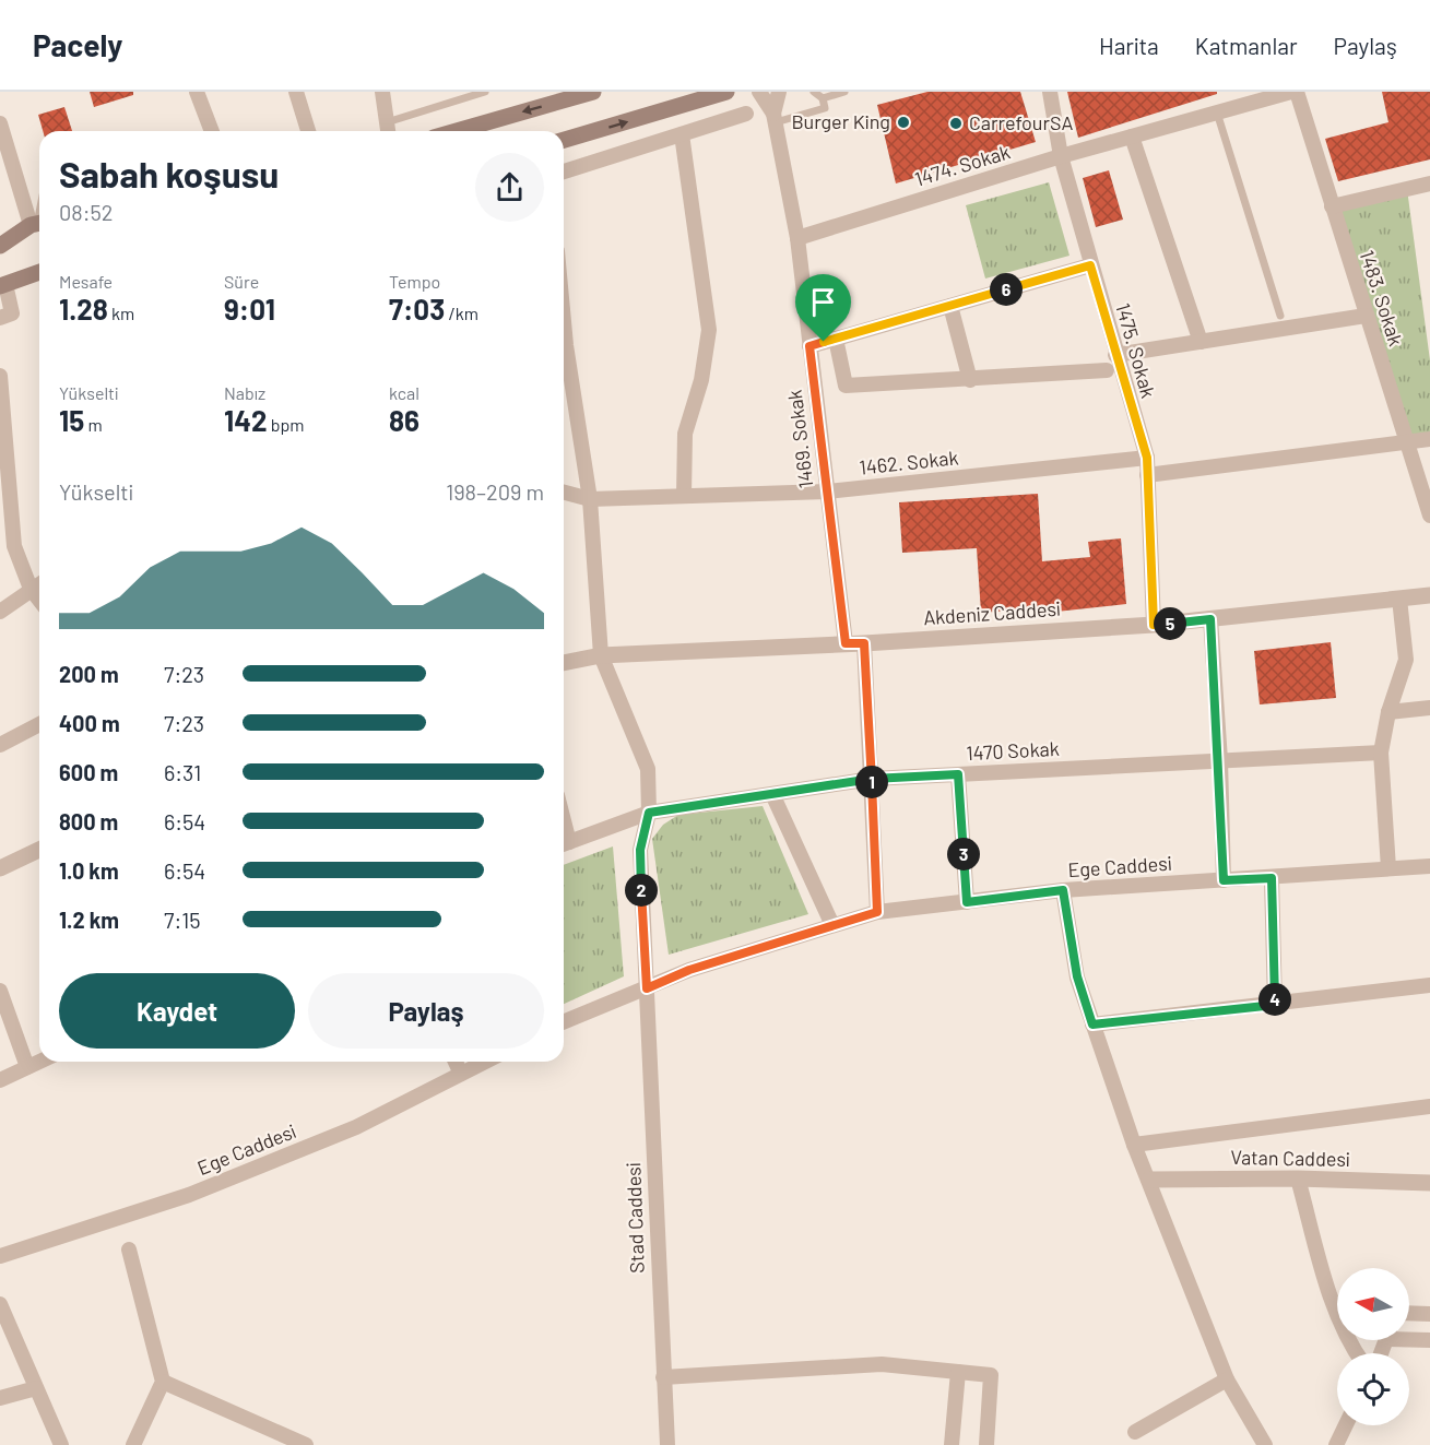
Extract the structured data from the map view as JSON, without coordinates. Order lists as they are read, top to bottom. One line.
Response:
{"streets":{"street":["1474. Sokak","1483. Sokak","1475. Sokak","1469. Sokak","1462. Sokak","Akdeniz Caddesi","1470 Sokak","Ege Caddesi","Vatan Caddesi","Stad Caddesi"]},"crossings":[["1474. Sokak","1475. Sokak"],["1474. Sokak","1469. Sokak"],["1475. Sokak","1462. Sokak"],["1475. Sokak","Akdeniz Caddesi"],["1469. Sokak","1462. Sokak"],["1469. Sokak","Akdeniz Caddesi"],["1470 Sokak","Stad Caddesi"],["Ege Caddesi","Stad Caddesi"]],"places":["Burger King","CarrefourSA"],"north":"left","page":{"header":"Pacely","nav":["Harita","Katmanlar","Paylaş"],"heading":["Sabah koşusu","08:52"],"stats":[["Mesafe","1.28 km"],["Süre","9:01"],["Tempo","7:03 /km"],["Yükselti","15 m"],["Nabız","142 bpm"],["kcal","86"]],"pins":["6","5","1","3","2","4"],"chart":["Yükselti","198–209 m"],"list":[{"name":"200 m","note":"7:23"},{"name":"400 m","note":"7:23"},{"name":"600 m","note":"6:31"},{"name":"800 m","note":"6:54"},{"name":"1.0 km","note":"6:54"},{"name":"1.2 km","note":"7:15"}],"buttons":["Kaydet","Paylaş"]}}
